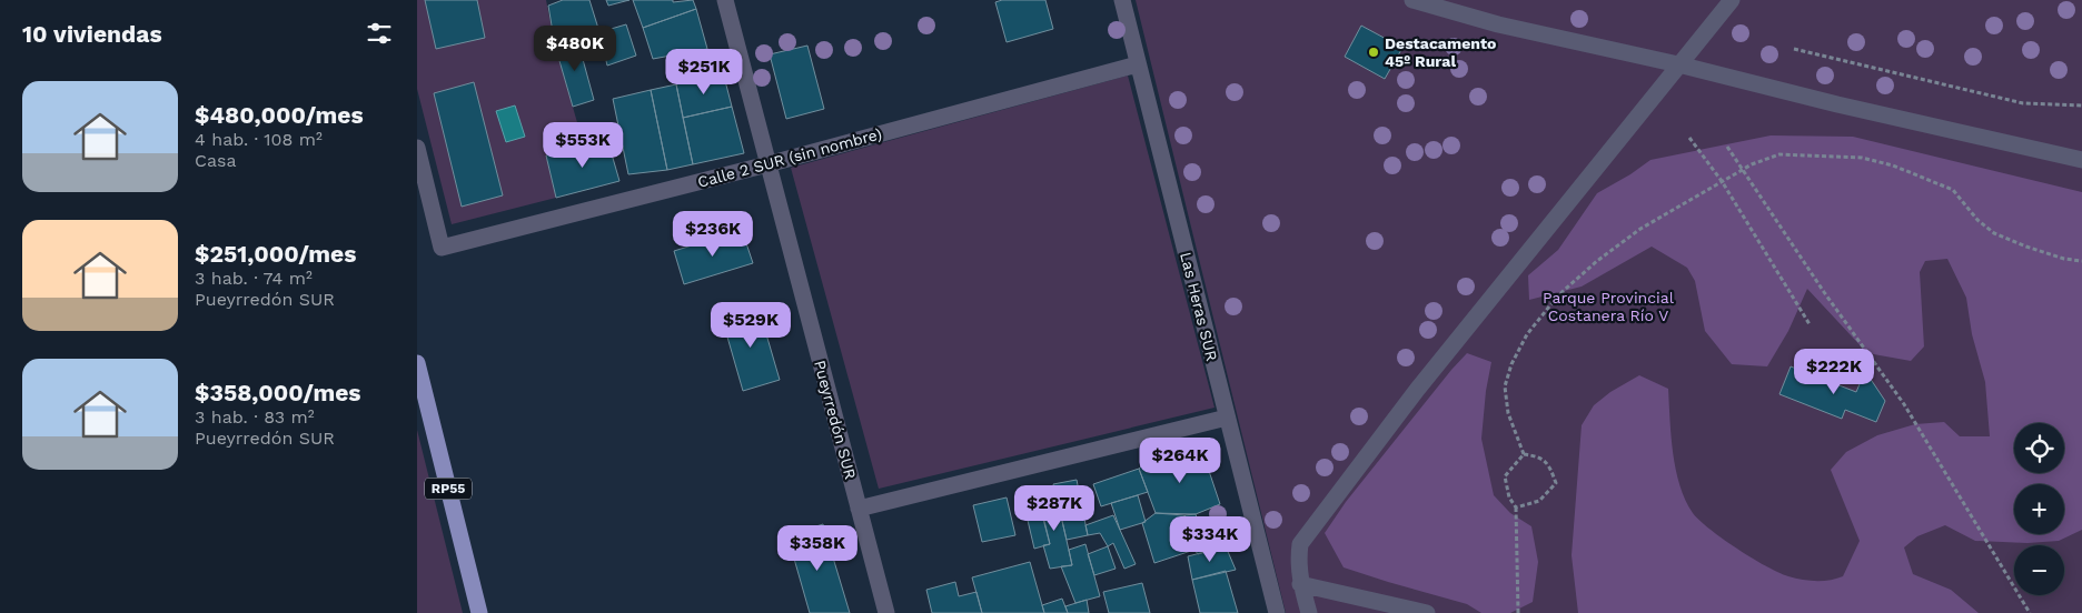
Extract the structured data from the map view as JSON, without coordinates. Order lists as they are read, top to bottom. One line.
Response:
{"streets":{"main road":["RP55"],"street":["Calle 2 SUR (sin nombre)","Las Heras SUR","Pueyrredón SUR"]},"crossings":[["Calle 2 SUR (sin nombre)","Las Heras SUR"],["Calle 2 SUR (sin nombre)","Pueyrredón SUR"]],"parks":["Parque Provincial Costanera Río V"],"places":["Destacamento 45º Rural"],"page":{"heading":"10 viviendas","price":["$480K","$251K","$553K","$236K","$529K","$222K","$264K","$287K","$334K","$358K"],"list":[{"name":"$480,000/mes","note":"4 hab. · 108 m² · Casa"},{"name":"$251,000/mes","note":"3 hab. · 74 m² · Pueyrredón SUR"},{"name":"$358,000/mes","note":"3 hab. · 83 m² · Pueyrredón SUR"}],"map_buttons":["+","−"]}}
